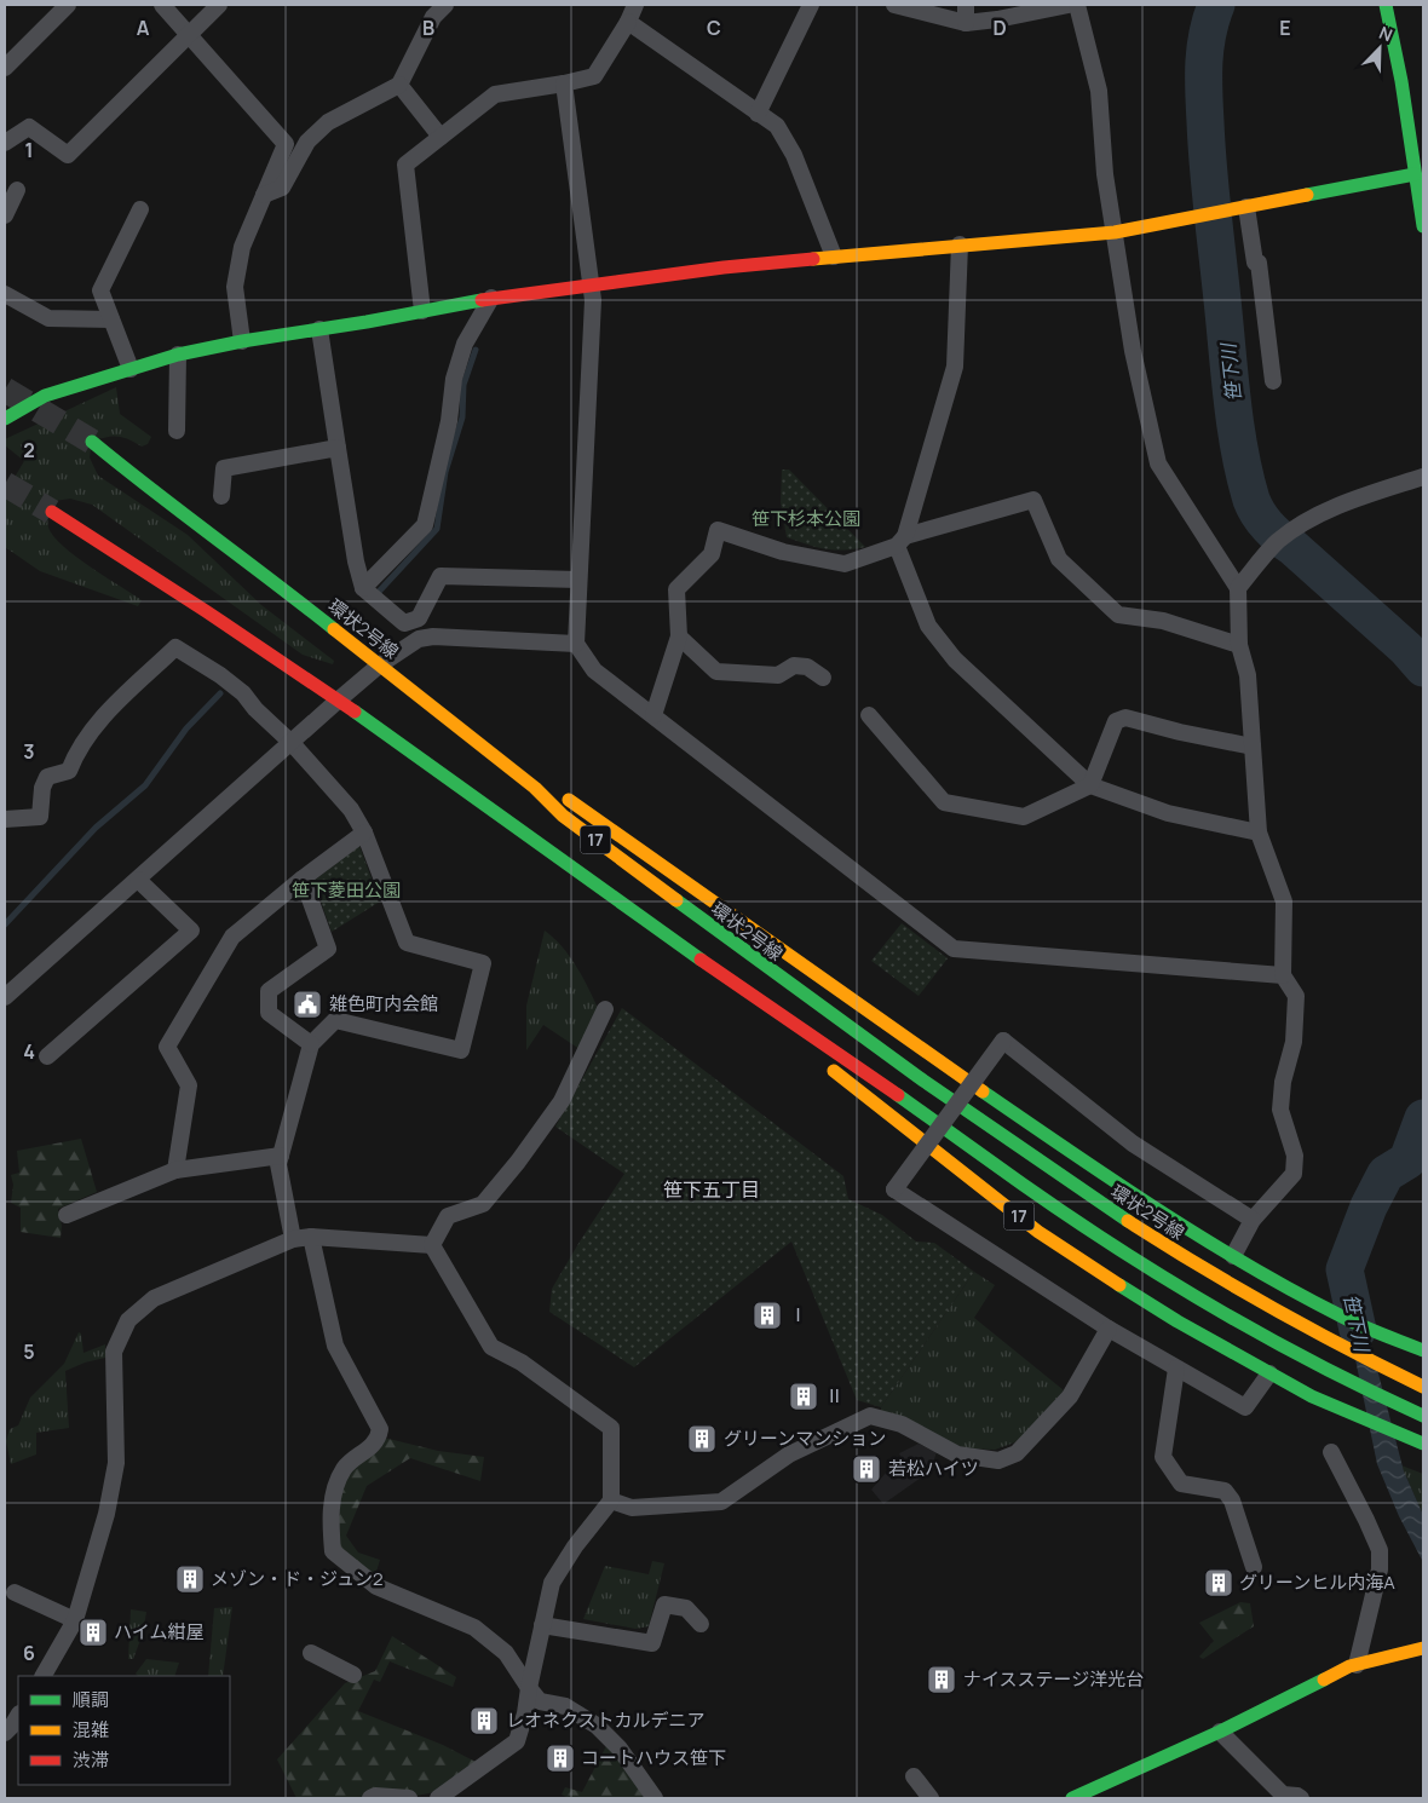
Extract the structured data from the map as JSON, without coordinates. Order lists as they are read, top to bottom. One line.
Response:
{"streets":{"main road":["環状2号線","17"]},"crossings":[["環状2号線","17"]],"districts":["笹下五丁目"],"water":["笹下川"],"parks":["笹下杉本公園","笹下菱田公園"],"places":{"public building":["雑色町内会館"],"building":["Ⅰ","Ⅱ","グリーンマンション","若松ハイツ","メゾン・ド・ジュン2","グリーンヒル内海A","ハイム紺屋","ナイスステージ洋光台","レオネクストカルデニア","コートハウス笹下"]},"legend":["順調","混雑","渋滞"],"north":"top right","grid":{"columns":["A","B","C","D","E"],"rows":["1","2","3","4","5","6"]}}
